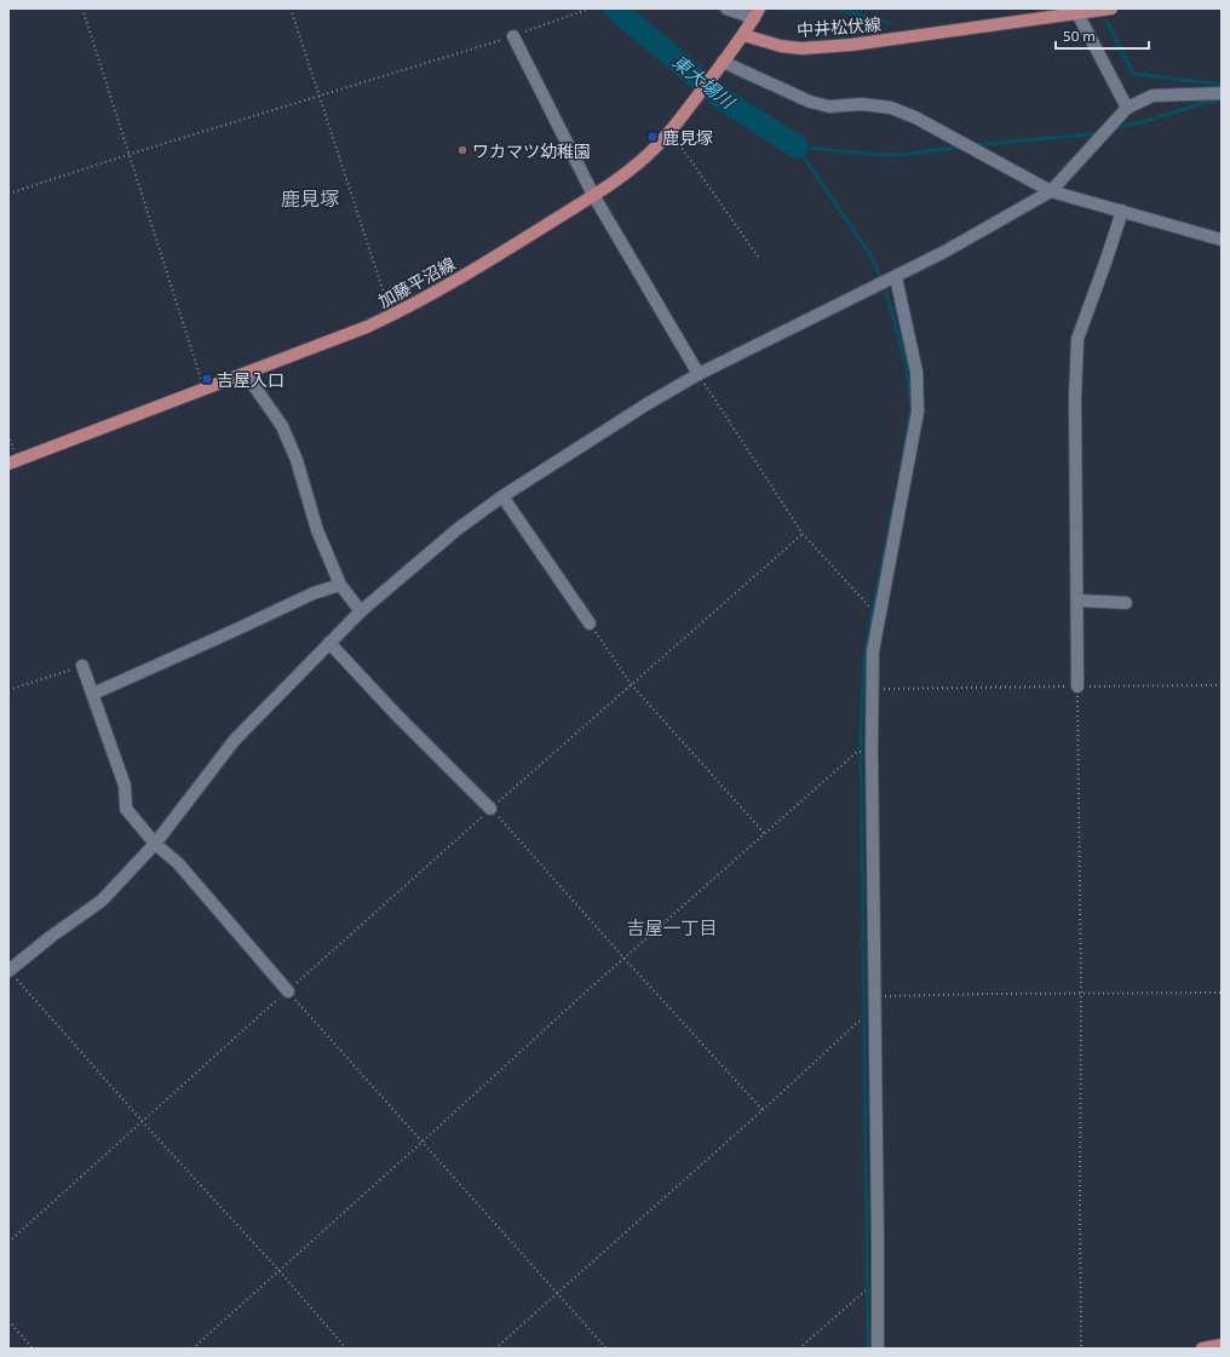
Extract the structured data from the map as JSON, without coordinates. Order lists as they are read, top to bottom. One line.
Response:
{"streets":{"main road":["中井松伏線","加藤平沼線"]},"crossings":[["中井松伏線","加藤平沼線"]],"districts":["鹿見塚","吉屋一丁目"],"water":["東大場川"],"places":{"transit":["鹿見塚","吉屋入口"],"other":["ワカマツ幼稚園"]},"scale_bar":"50 m"}
